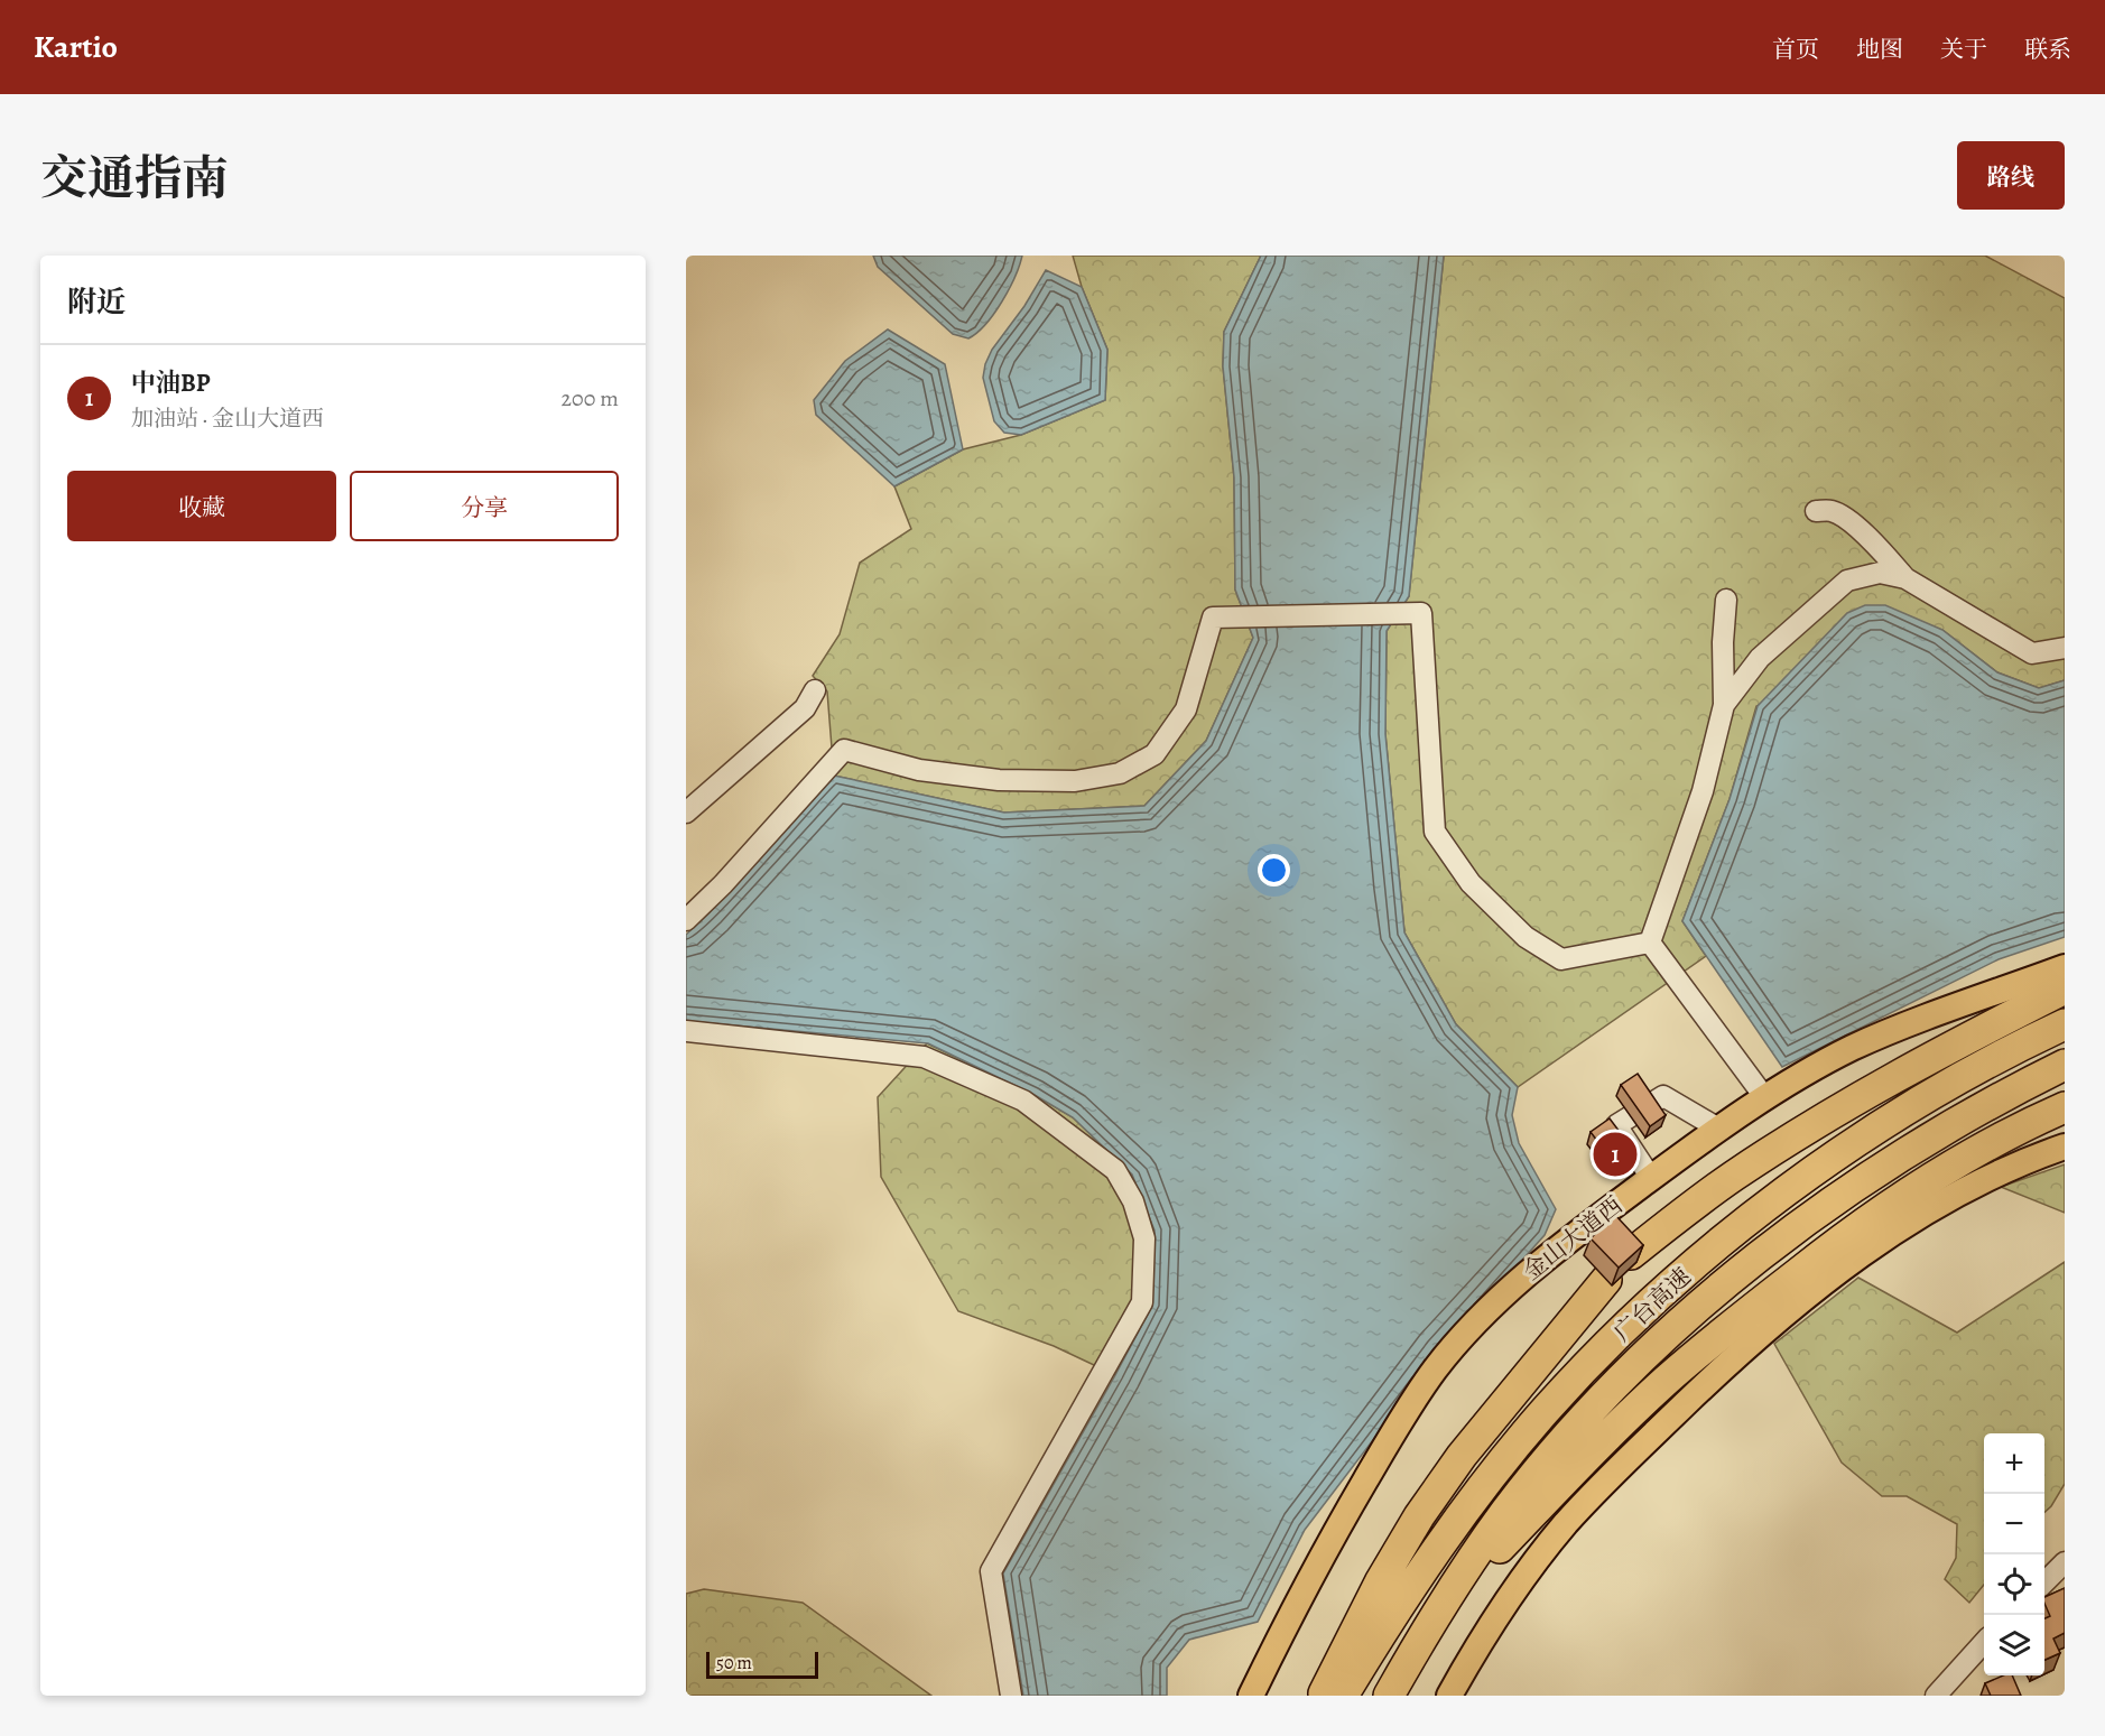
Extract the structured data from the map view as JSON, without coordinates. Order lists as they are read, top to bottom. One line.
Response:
{"streets":{"highway":["广台高速"],"main road":["金山大道西"]},"scale_bar":"50 m","page":{"header":"Kartio","nav":["首页","地图","关于","联系"],"title":"交通指南","buttons":["路线",["收藏","分享"]],"heading":"附近","list":[{"mark":"1","name":"中油BP","note":"加油站 · 金山大道西","value":"200 m"}],"pins":"1","map_buttons":["+","−"],"scale":"50 m"}}
